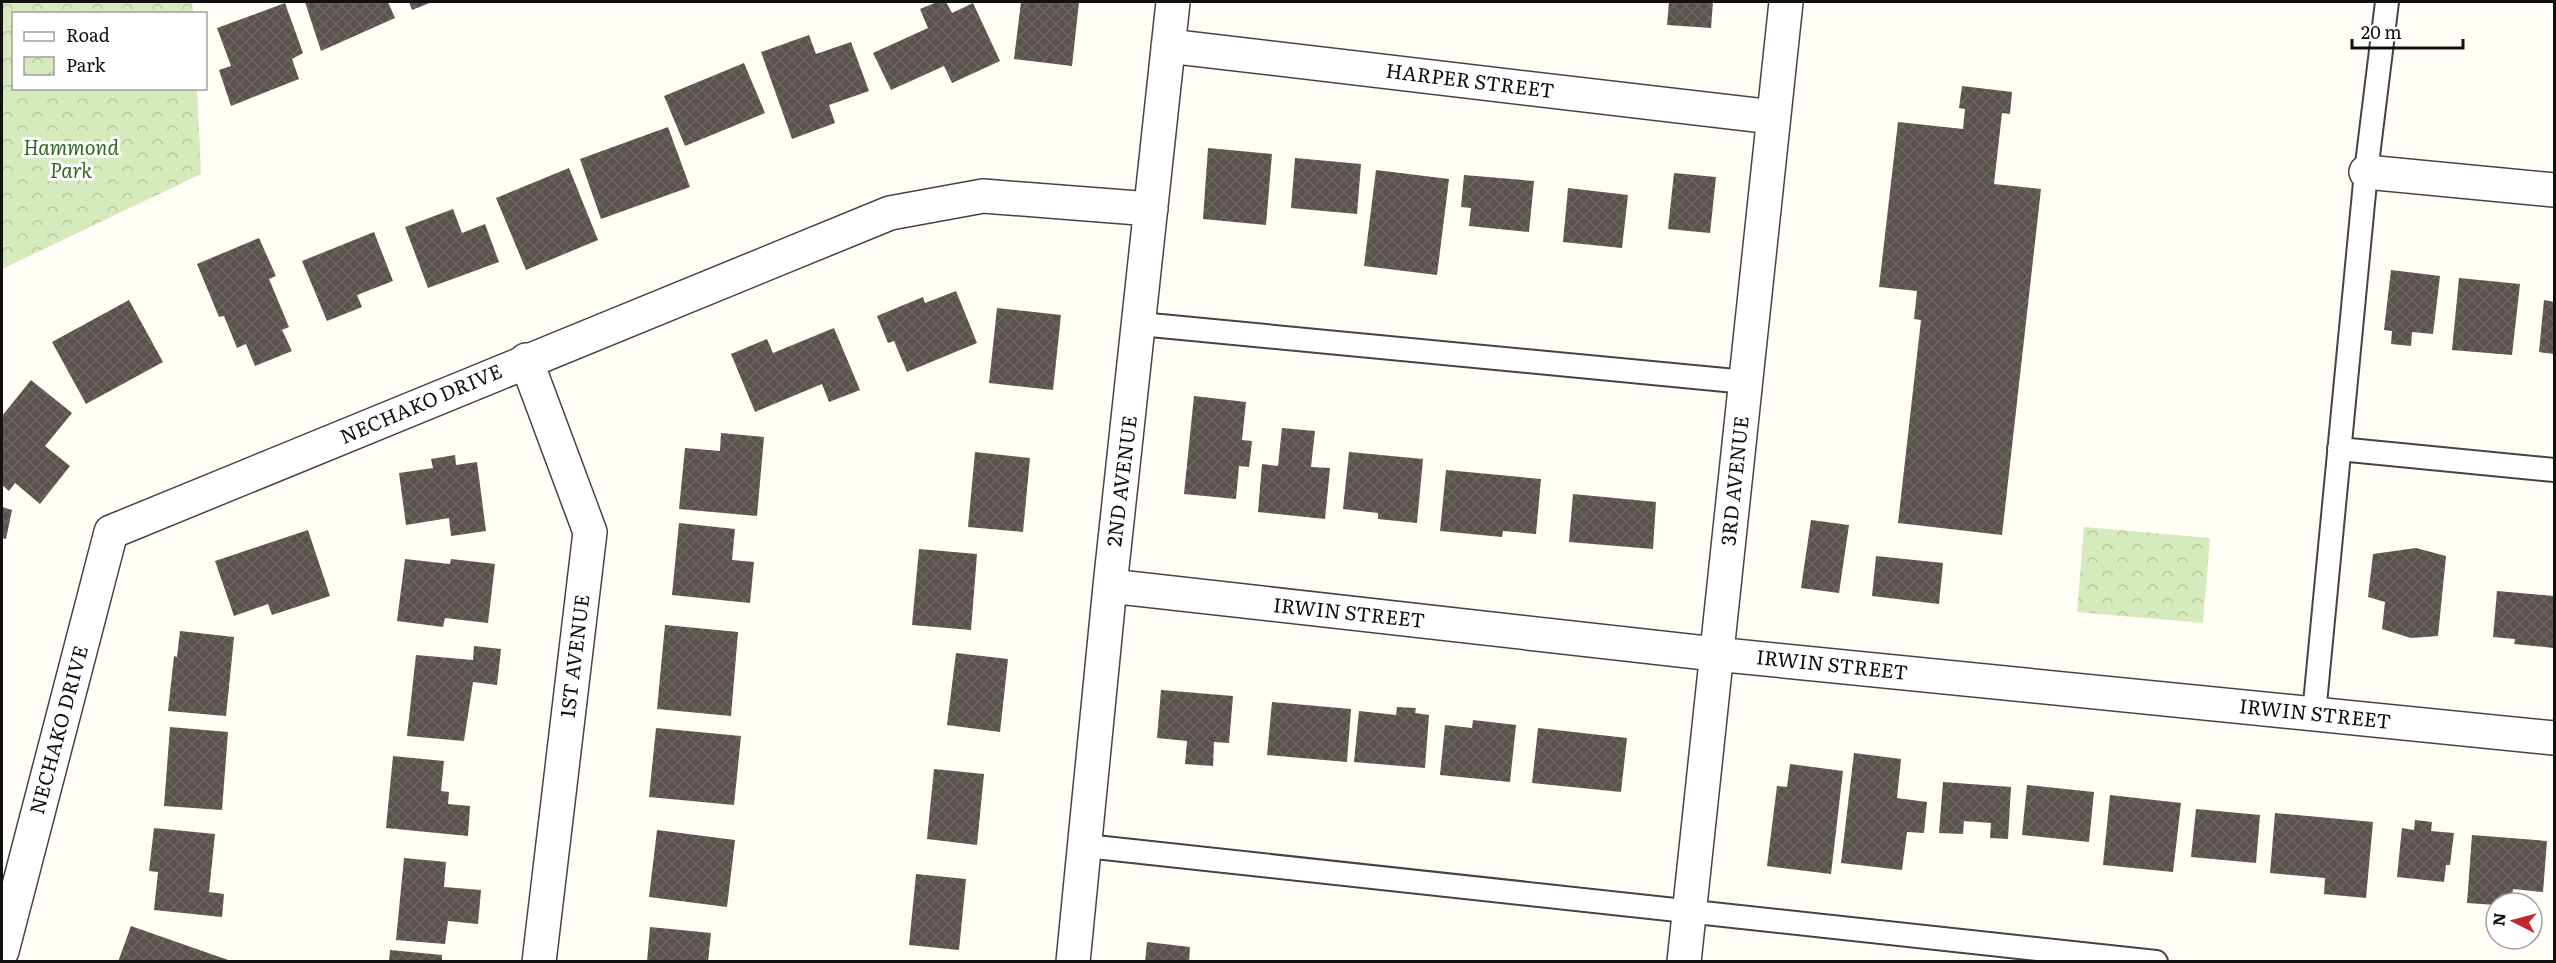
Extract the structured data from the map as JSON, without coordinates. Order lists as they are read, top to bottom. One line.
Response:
{"streets":{"street":["HARPER STREET","NECHAKO DRIVE","2ND AVENUE","3RD AVENUE","IRWIN STREET","1ST AVENUE"]},"crossings":[["HARPER STREET","2ND AVENUE"],["HARPER STREET","3RD AVENUE"],["NECHAKO DRIVE","2ND AVENUE"],["NECHAKO DRIVE","1ST AVENUE"],["2ND AVENUE","IRWIN STREET"],["3RD AVENUE","IRWIN STREET"]],"parks":["Hammond Park"],"legend":["Road","Park"],"scale_bar":"20 m","north":"left"}
